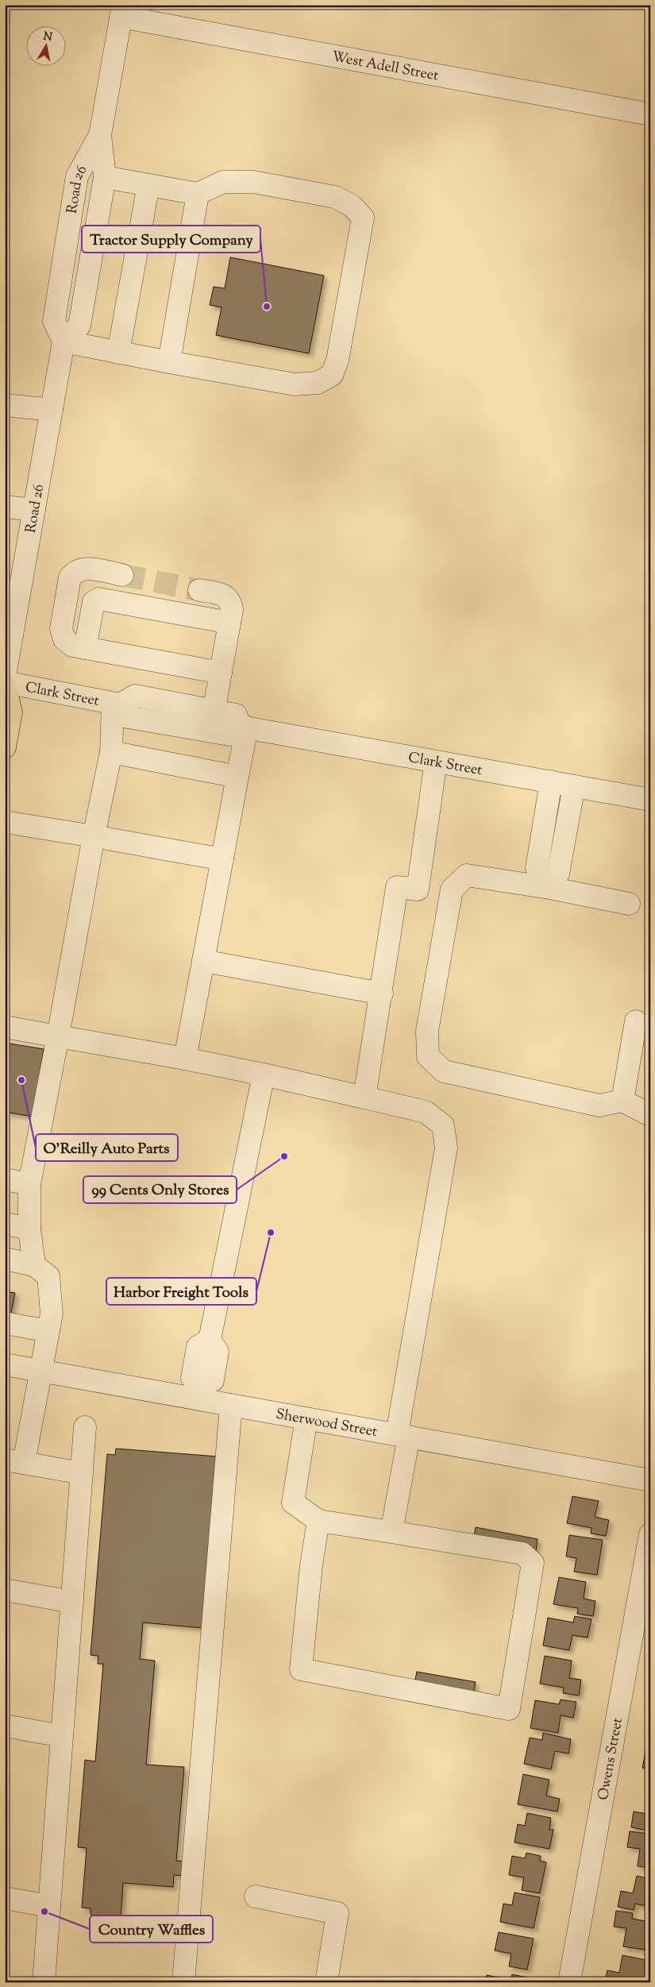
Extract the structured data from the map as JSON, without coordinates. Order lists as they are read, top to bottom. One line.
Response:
{"streets":{"street":["West Adell Street","Road 26","Clark Street","Sherwood Street","Owens Street"]},"crossings":[["West Adell Street","Road 26"]],"places":["Tractor Supply Company","O'Reilly Auto Parts","99 Cents Only Stores","Harbor Freight Tools","Country Waffles"],"north":"top"}
